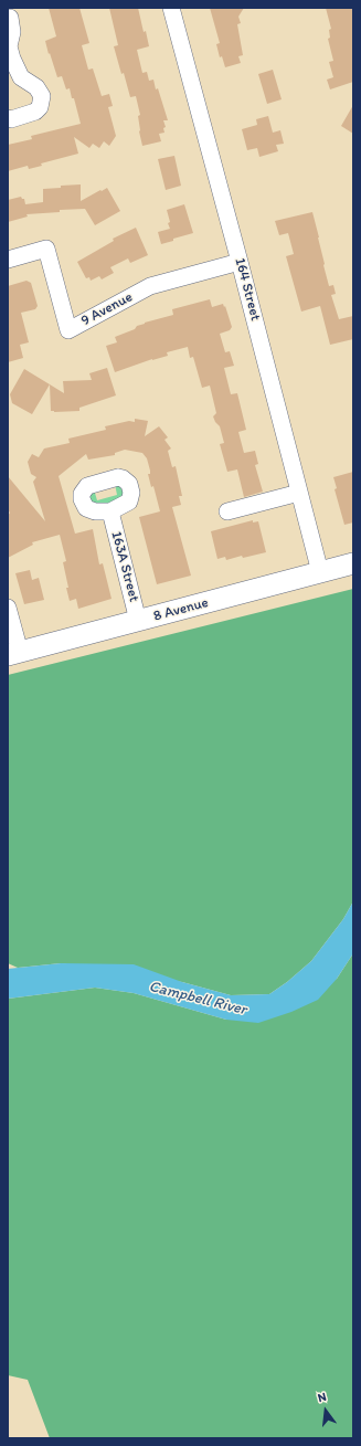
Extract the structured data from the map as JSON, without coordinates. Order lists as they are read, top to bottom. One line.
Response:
{"streets":{"main road":["8 Avenue"],"street":["164 Street","9 Avenue","163A Street"]},"crossings":[["164 Street","9 Avenue"],["164 Street","8 Avenue"],["163A Street","8 Avenue"]],"water":["Campbell River"],"north":"top"}
